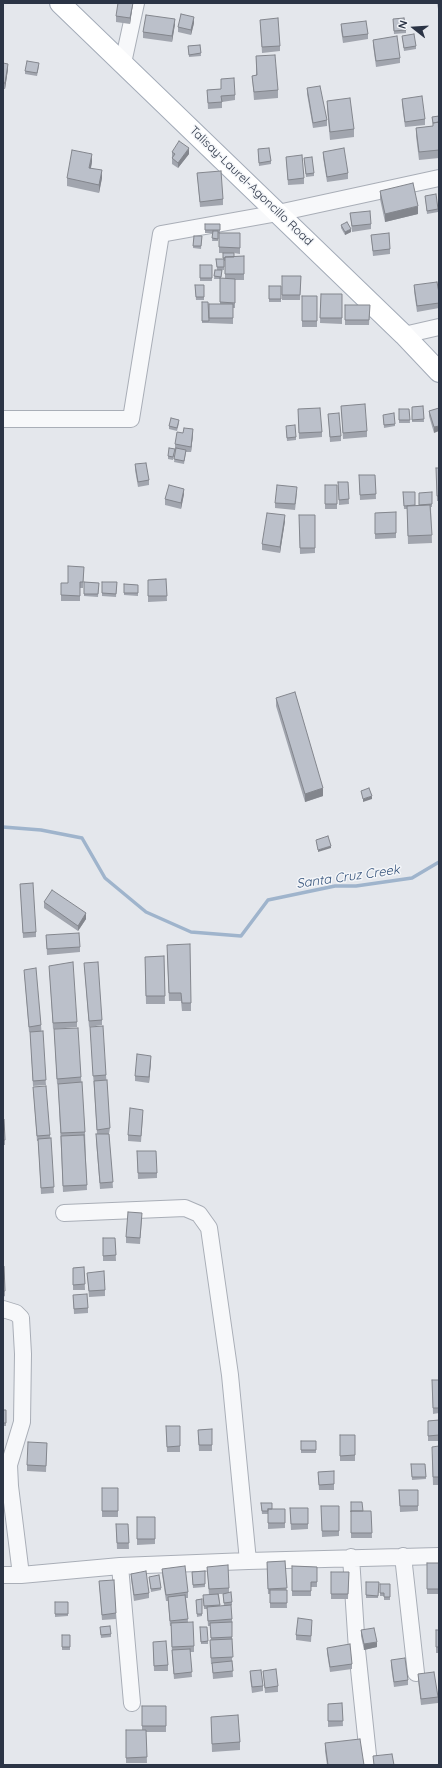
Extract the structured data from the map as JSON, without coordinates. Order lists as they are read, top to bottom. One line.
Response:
{"streets":{"main road":["Talisay-Laurel-Agoncillo Road"]},"water":["Santa Cruz Creek"],"north":"left"}
